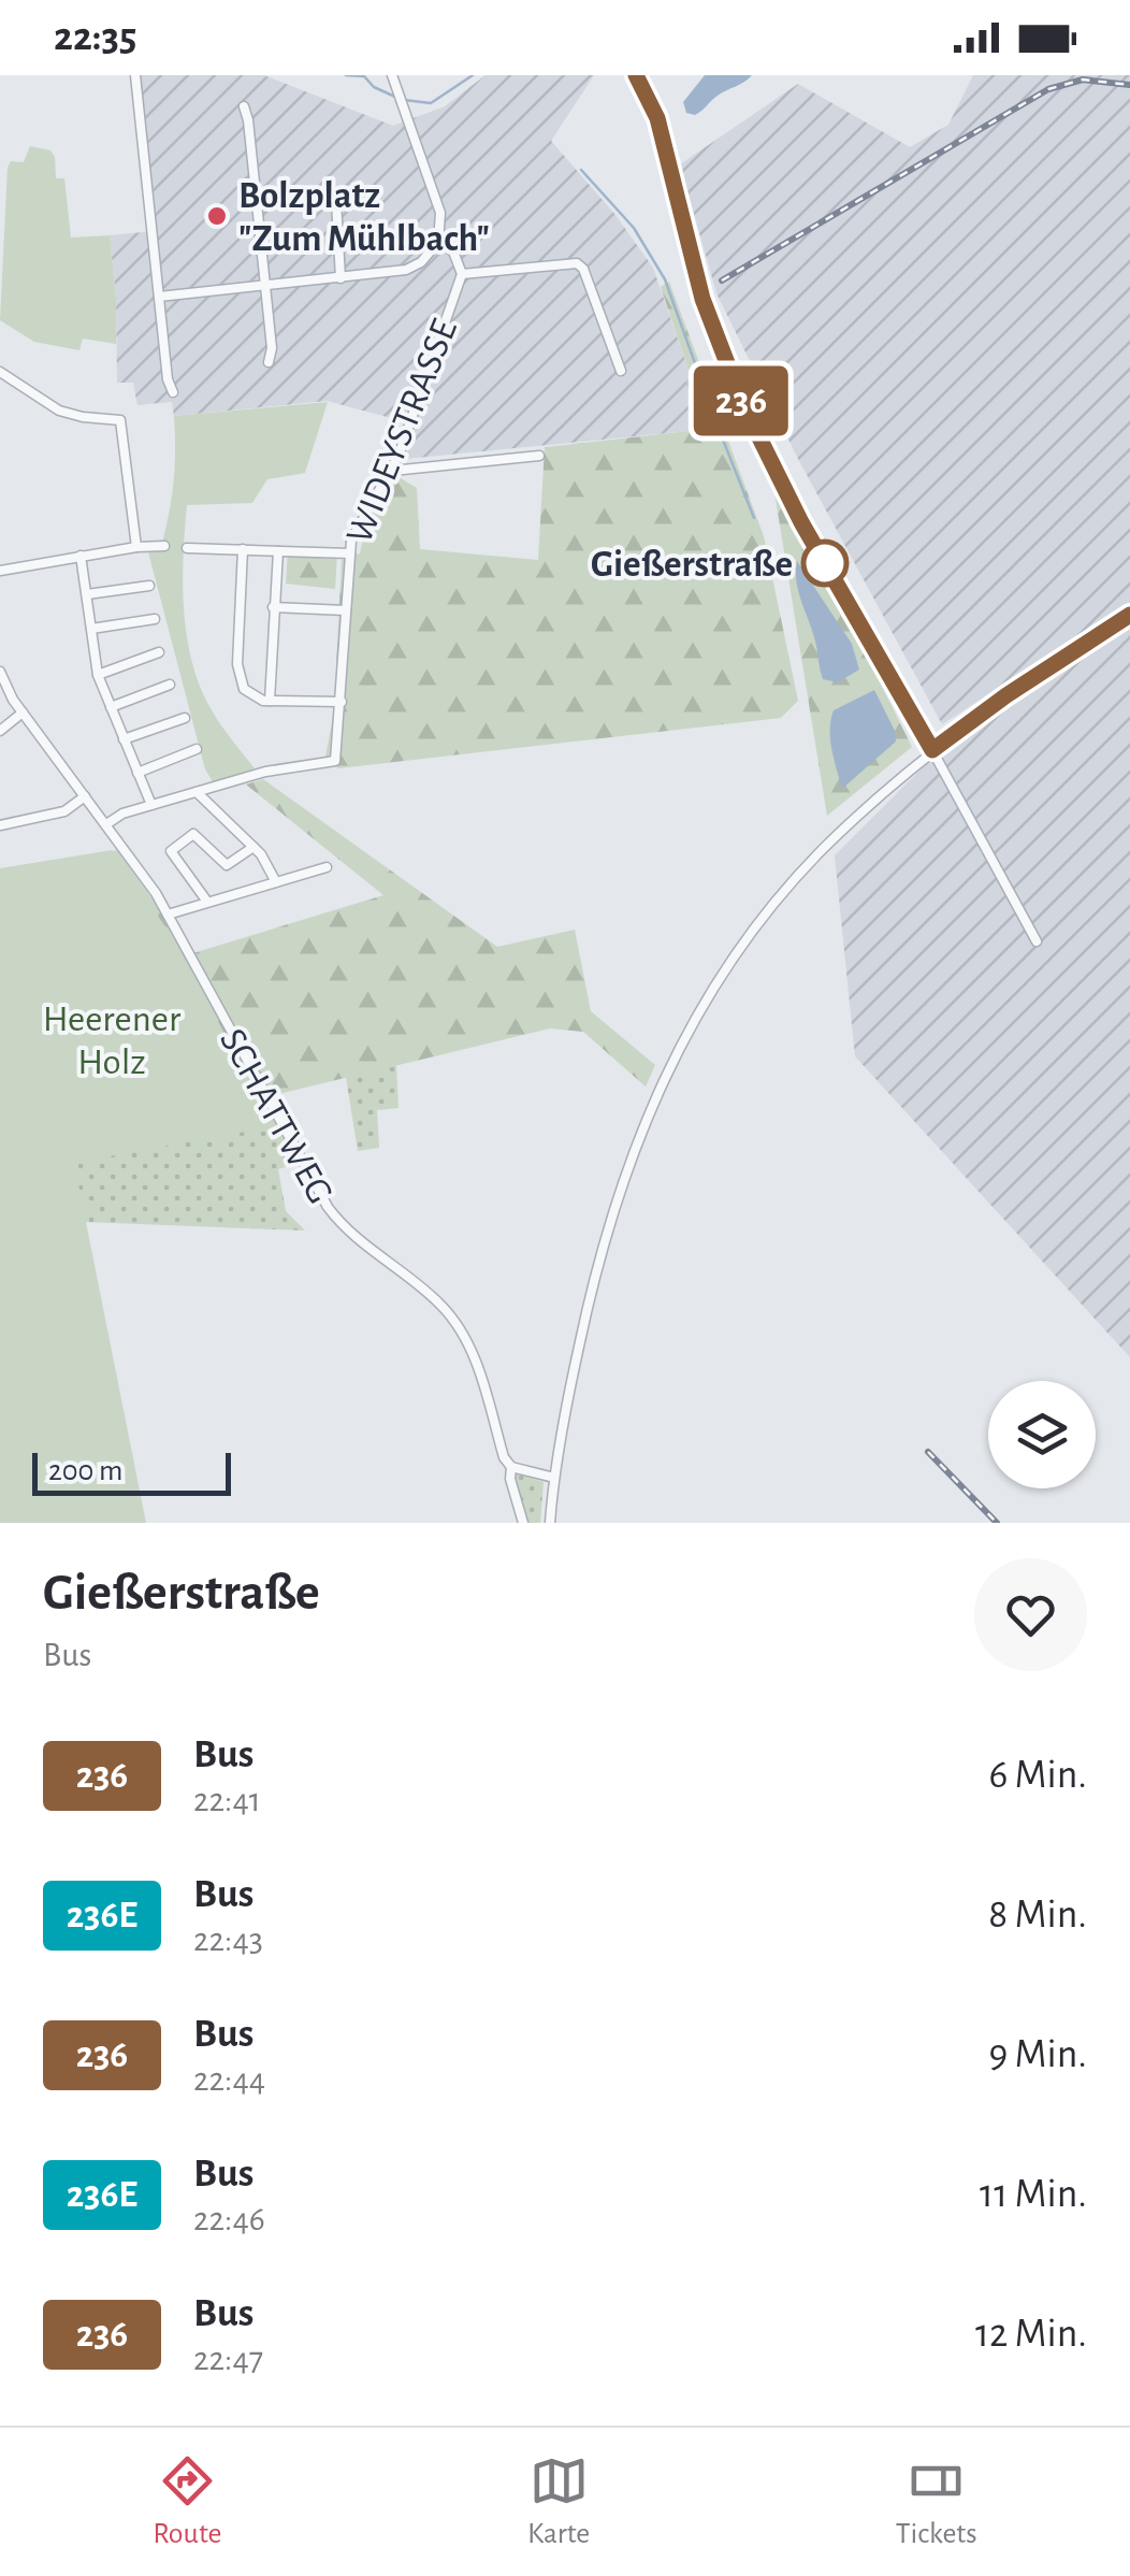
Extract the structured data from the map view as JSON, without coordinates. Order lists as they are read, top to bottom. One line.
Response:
{"streets":{"street":["WIDEYSTRASSE","SCHATTWEG"]},"crossings":[["WIDEYSTRASSE","SCHATTWEG"]],"parks":["Heerener Holz"],"places":["Bolzplatz \"Zum Mühlbach\"","Gießerstraße"],"lines":["bus line 236"],"scale_bar":"200 m","page":{"status":"22:35","on_map":"236","scale":"200 m","heading":["Gießerstraße","Bus"],"list":[{"mark":"236","name":"Bus","note":"22:41","value":"6 Min."},{"mark":"236E","name":"Bus","note":"22:43","value":"8 Min."},{"mark":"236","name":"Bus","note":"22:44","value":"9 Min."},{"mark":"236E","name":"Bus","note":"22:46","value":"11 Min."},{"mark":"236","name":"Bus","note":"22:47","value":"12 Min."}],"tabs":["Route","Karte","Tickets"]}}
